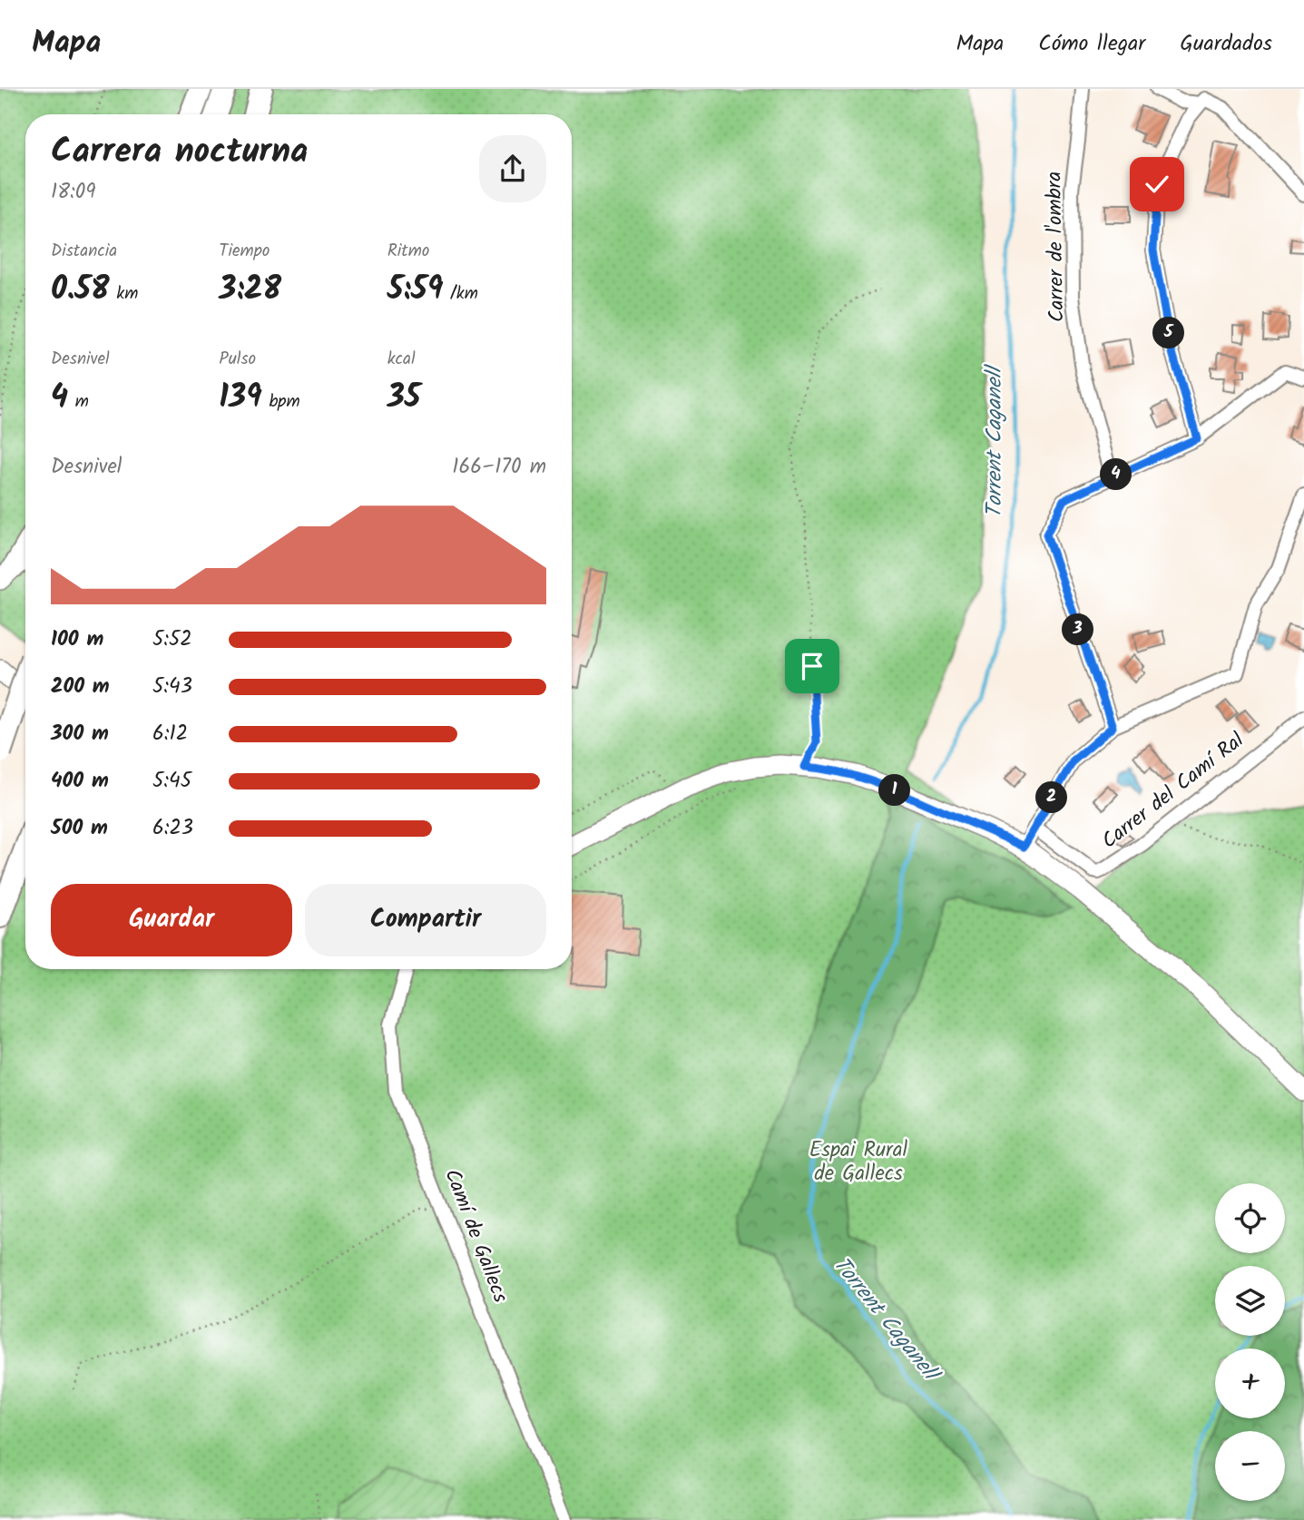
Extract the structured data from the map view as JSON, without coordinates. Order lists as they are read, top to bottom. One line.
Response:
{"streets":{"street":["Carrer de l'ombra","Carrer del Camí Ral","Camí de Gallecs"]},"water":["Torrent Caganell"],"parks":["Espai Rural de Gallecs"],"page":{"header":"Mapa","nav":["Mapa","Cómo llegar","Guardados"],"heading":["Carrera nocturna","18:09"],"stats":[["Distancia","0.58 km"],["Tiempo","3:28"],["Ritmo","5:59 /km"],["Desnivel","4 m"],["Pulso","139 bpm"],["kcal","35"]],"pins":["5","4","3","1","2"],"chart":["Desnivel","166–170 m"],"list":[{"name":"100 m","note":"5:52"},{"name":"200 m","note":"5:43"},{"name":"300 m","note":"6:12"},{"name":"400 m","note":"5:45"},{"name":"500 m","note":"6:23"}],"buttons":["Guardar","Compartir"],"map_buttons":["+","−"]}}
